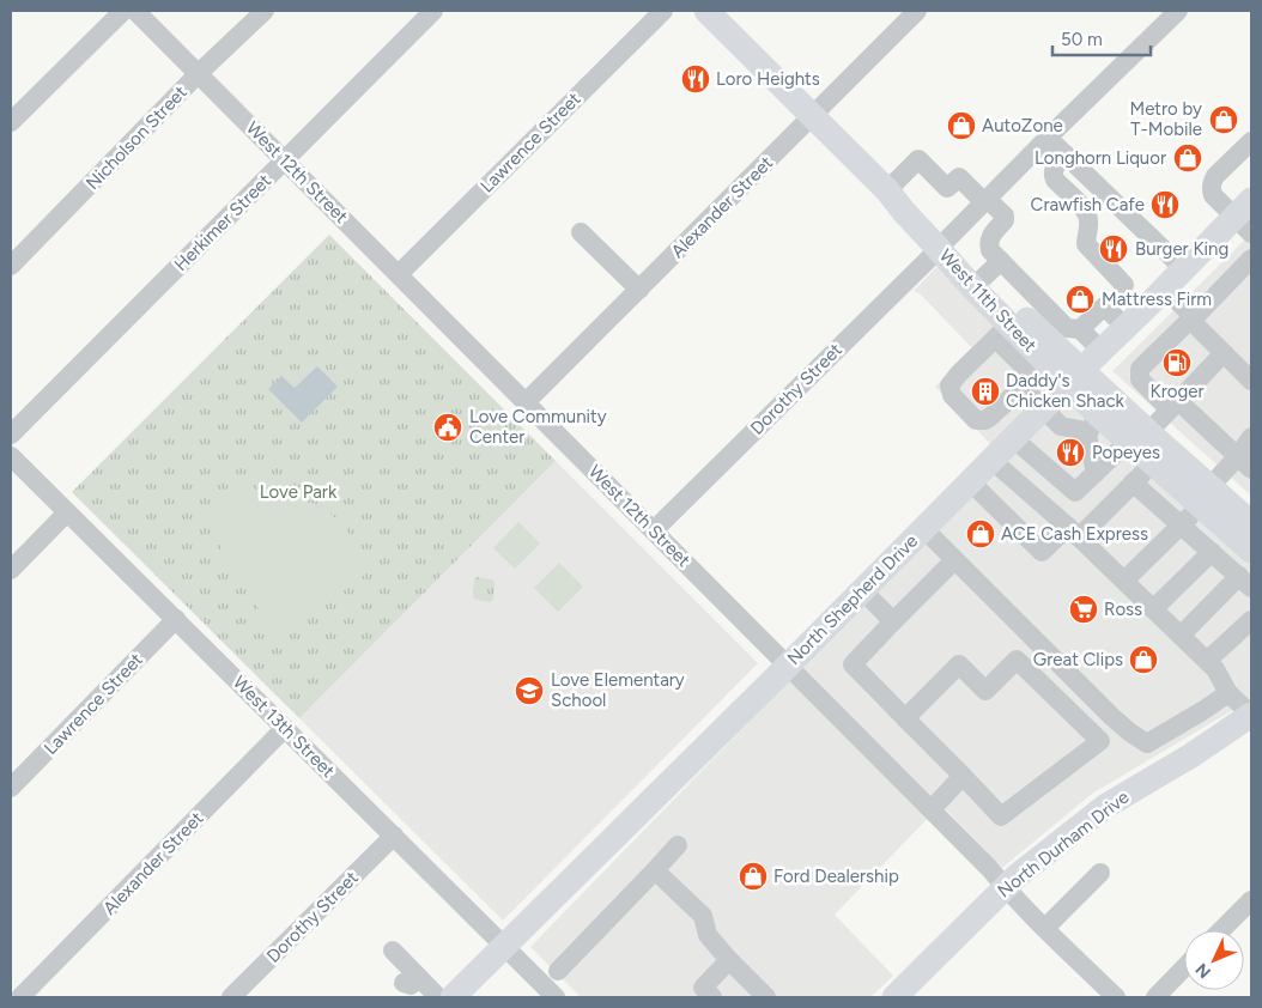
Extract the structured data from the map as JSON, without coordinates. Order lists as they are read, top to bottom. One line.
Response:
{"streets":{"main road":["West 11th Street","North Shepherd Drive","North Durham Drive"],"street":["Nicholson Street","Lawrence Street","West 12th Street","Alexander Street","Herkimer Street","Dorothy Street","West 13th Street"]},"crossings":[["Nicholson Street","West 12th Street"],["Lawrence Street","West 12th Street"],["Lawrence Street","West 13th Street"],["West 12th Street","Alexander Street"],["West 12th Street","Herkimer Street"],["West 12th Street","Dorothy Street"],["West 12th Street","North Shepherd Drive"],["West 12th Street","North Durham Drive"],["Alexander Street","West 11th Street"],["Alexander Street","West 13th Street"],["West 11th Street","Dorothy Street"],["West 11th Street","North Shepherd Drive"],["Dorothy Street","West 13th Street"],["North Shepherd Drive","West 13th Street"]],"parks":["Love Park"],"places":{"restaurant":["Loro Heights","Crawfish Cafe","Burger King","Popeyes"],"shop":["Metro by T-Mobile","AutoZone","Longhorn Liquor","Mattress Firm","ACE Cash Express","Great Clips","Ford Dealership"],"fuel station":["Kroger"],"building":["Daddy's Chicken Shack"],"public building":["Love Community Center"],"supermarket":["Ross"],"school or university":["Love Elementary School"]},"scale_bar":"50 m","north":"bottom left"}
